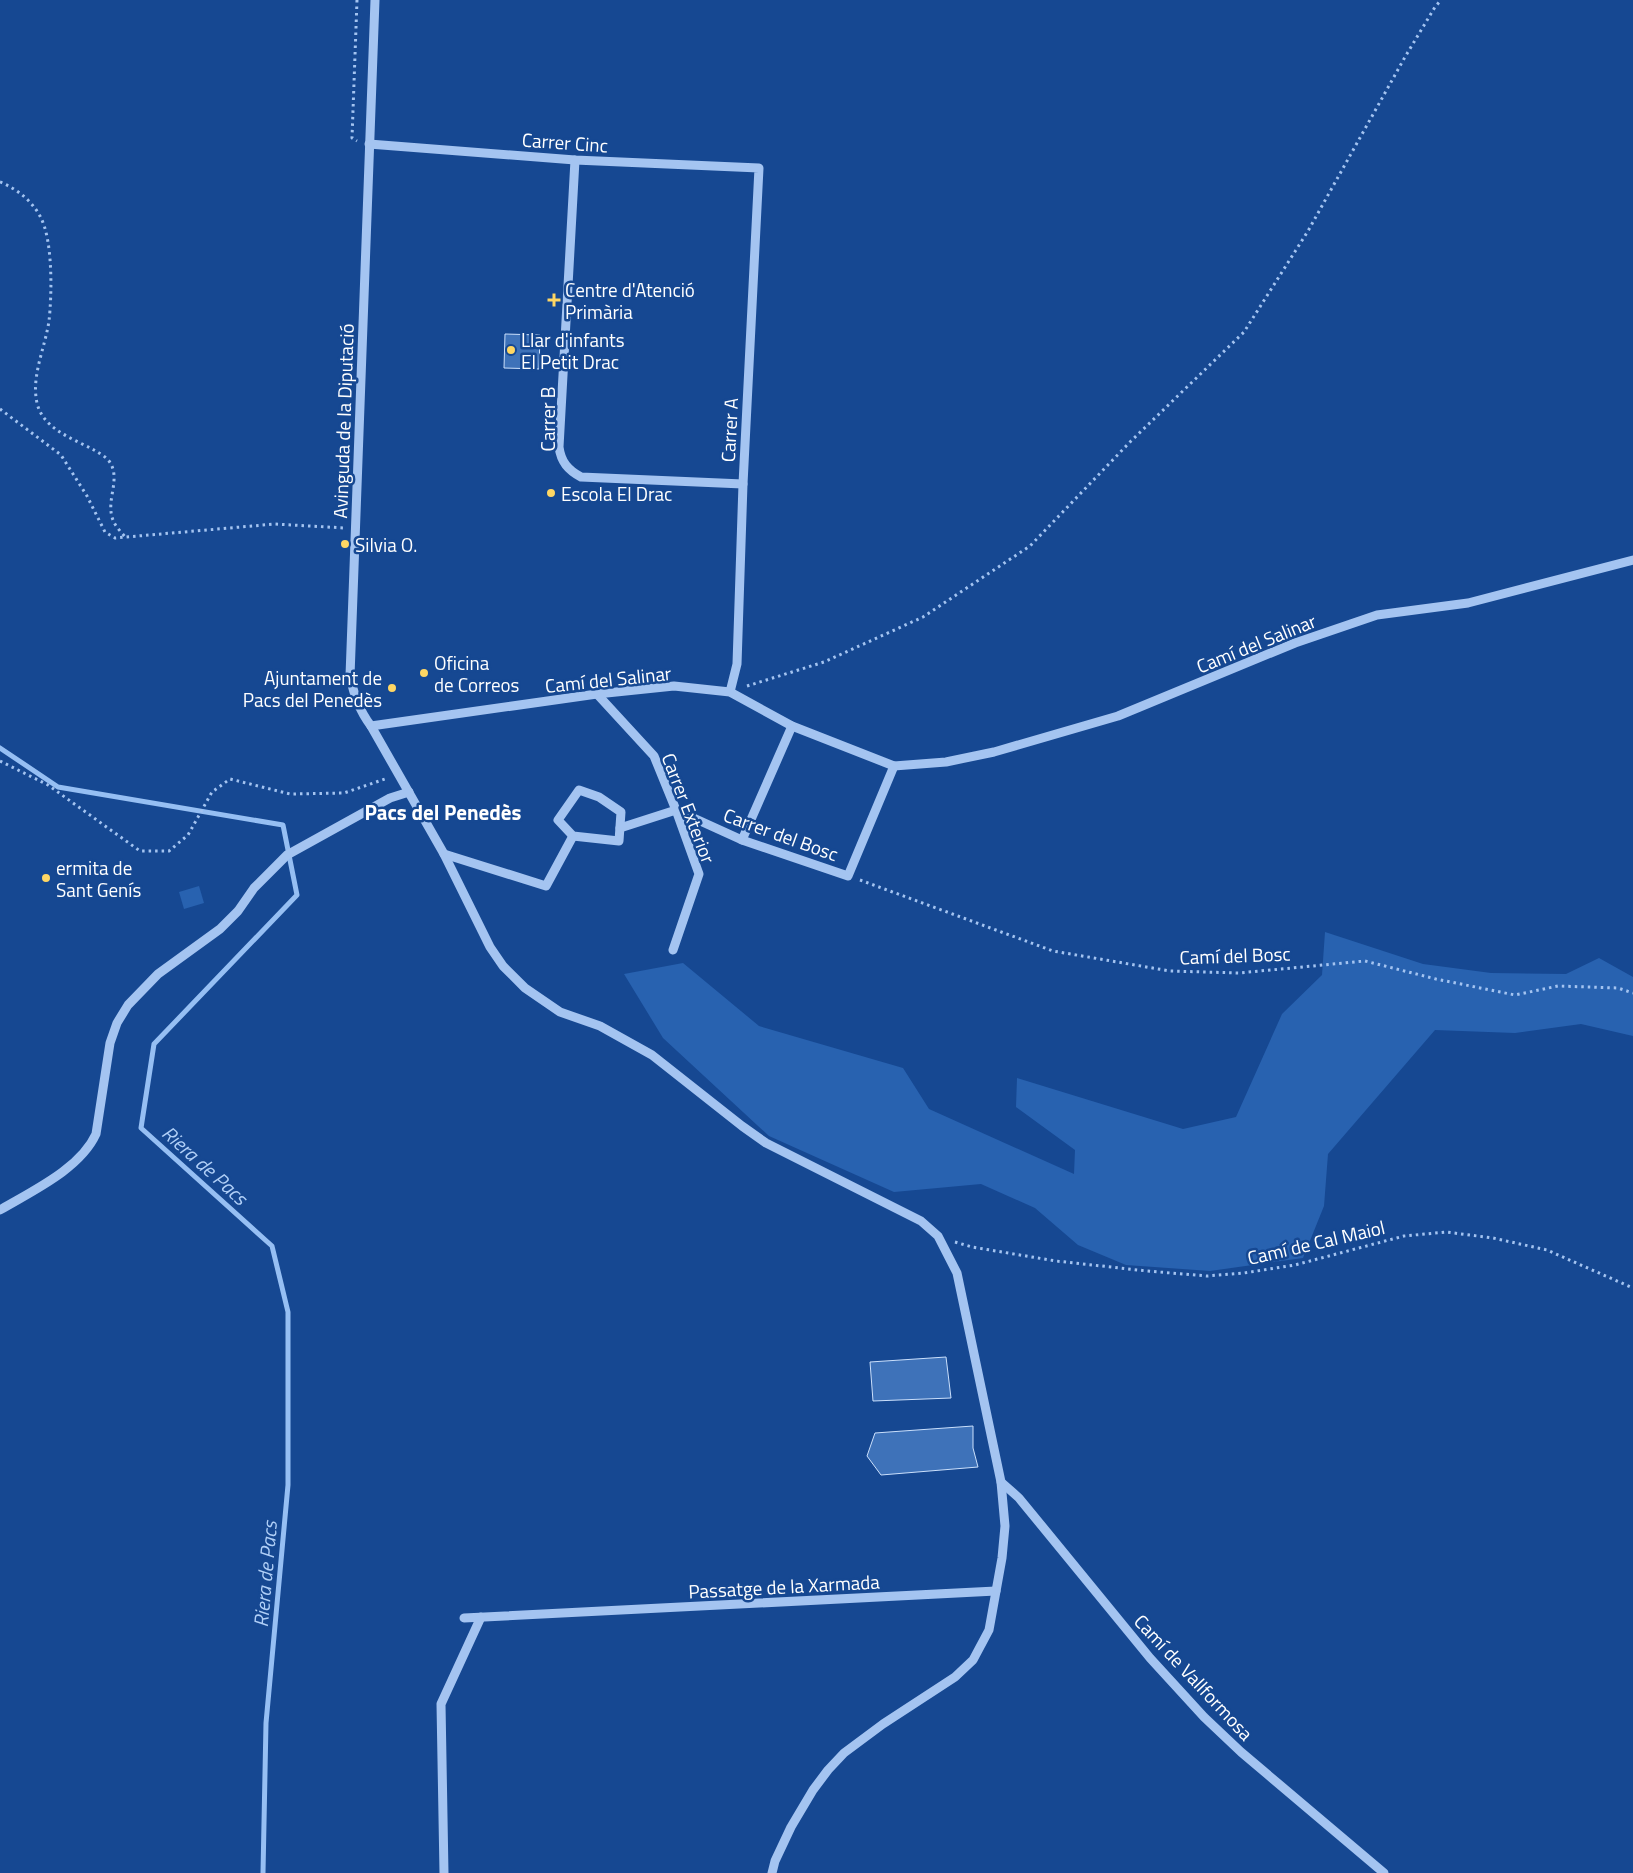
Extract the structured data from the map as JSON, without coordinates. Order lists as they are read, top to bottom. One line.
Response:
{"streets":{"street":["Carrer Cinc","Carrer B","Avinguda de la Diputació","Carrer A","Camí del Salinar","Carrer Exterior","Carrer del Bosc","Passatge de la Xarmada","Camí de Vallformosa"],"path":["Camí del Bosc","Camí de Cal Maiol"]},"crossings":[["Carrer Cinc","Carrer B"],["Carrer Cinc","Avinguda de la Diputació"],["Carrer Cinc","Carrer A"],["Carrer B","Carrer A"],["Avinguda de la Diputació","Camí del Salinar"],["Avinguda de la Diputació","Camí de Cal Maiol"],["Carrer A","Camí del Salinar"],["Camí del Salinar","Carrer Exterior"],["Carrer Exterior","Carrer del Bosc"],["Carrer del Bosc","Camí del Bosc"]],"districts":["Pacs del Penedès"],"water":["Riera de Pacs"],"places":{"health":["Centre d'Atenció Primària"],"other":["Llar d'infants El Petit Drac","Escola El Drac","Silvia O.","Oficina de Correos","Ajuntament de Pacs del Penedès","ermita de Sant Genís"]}}
